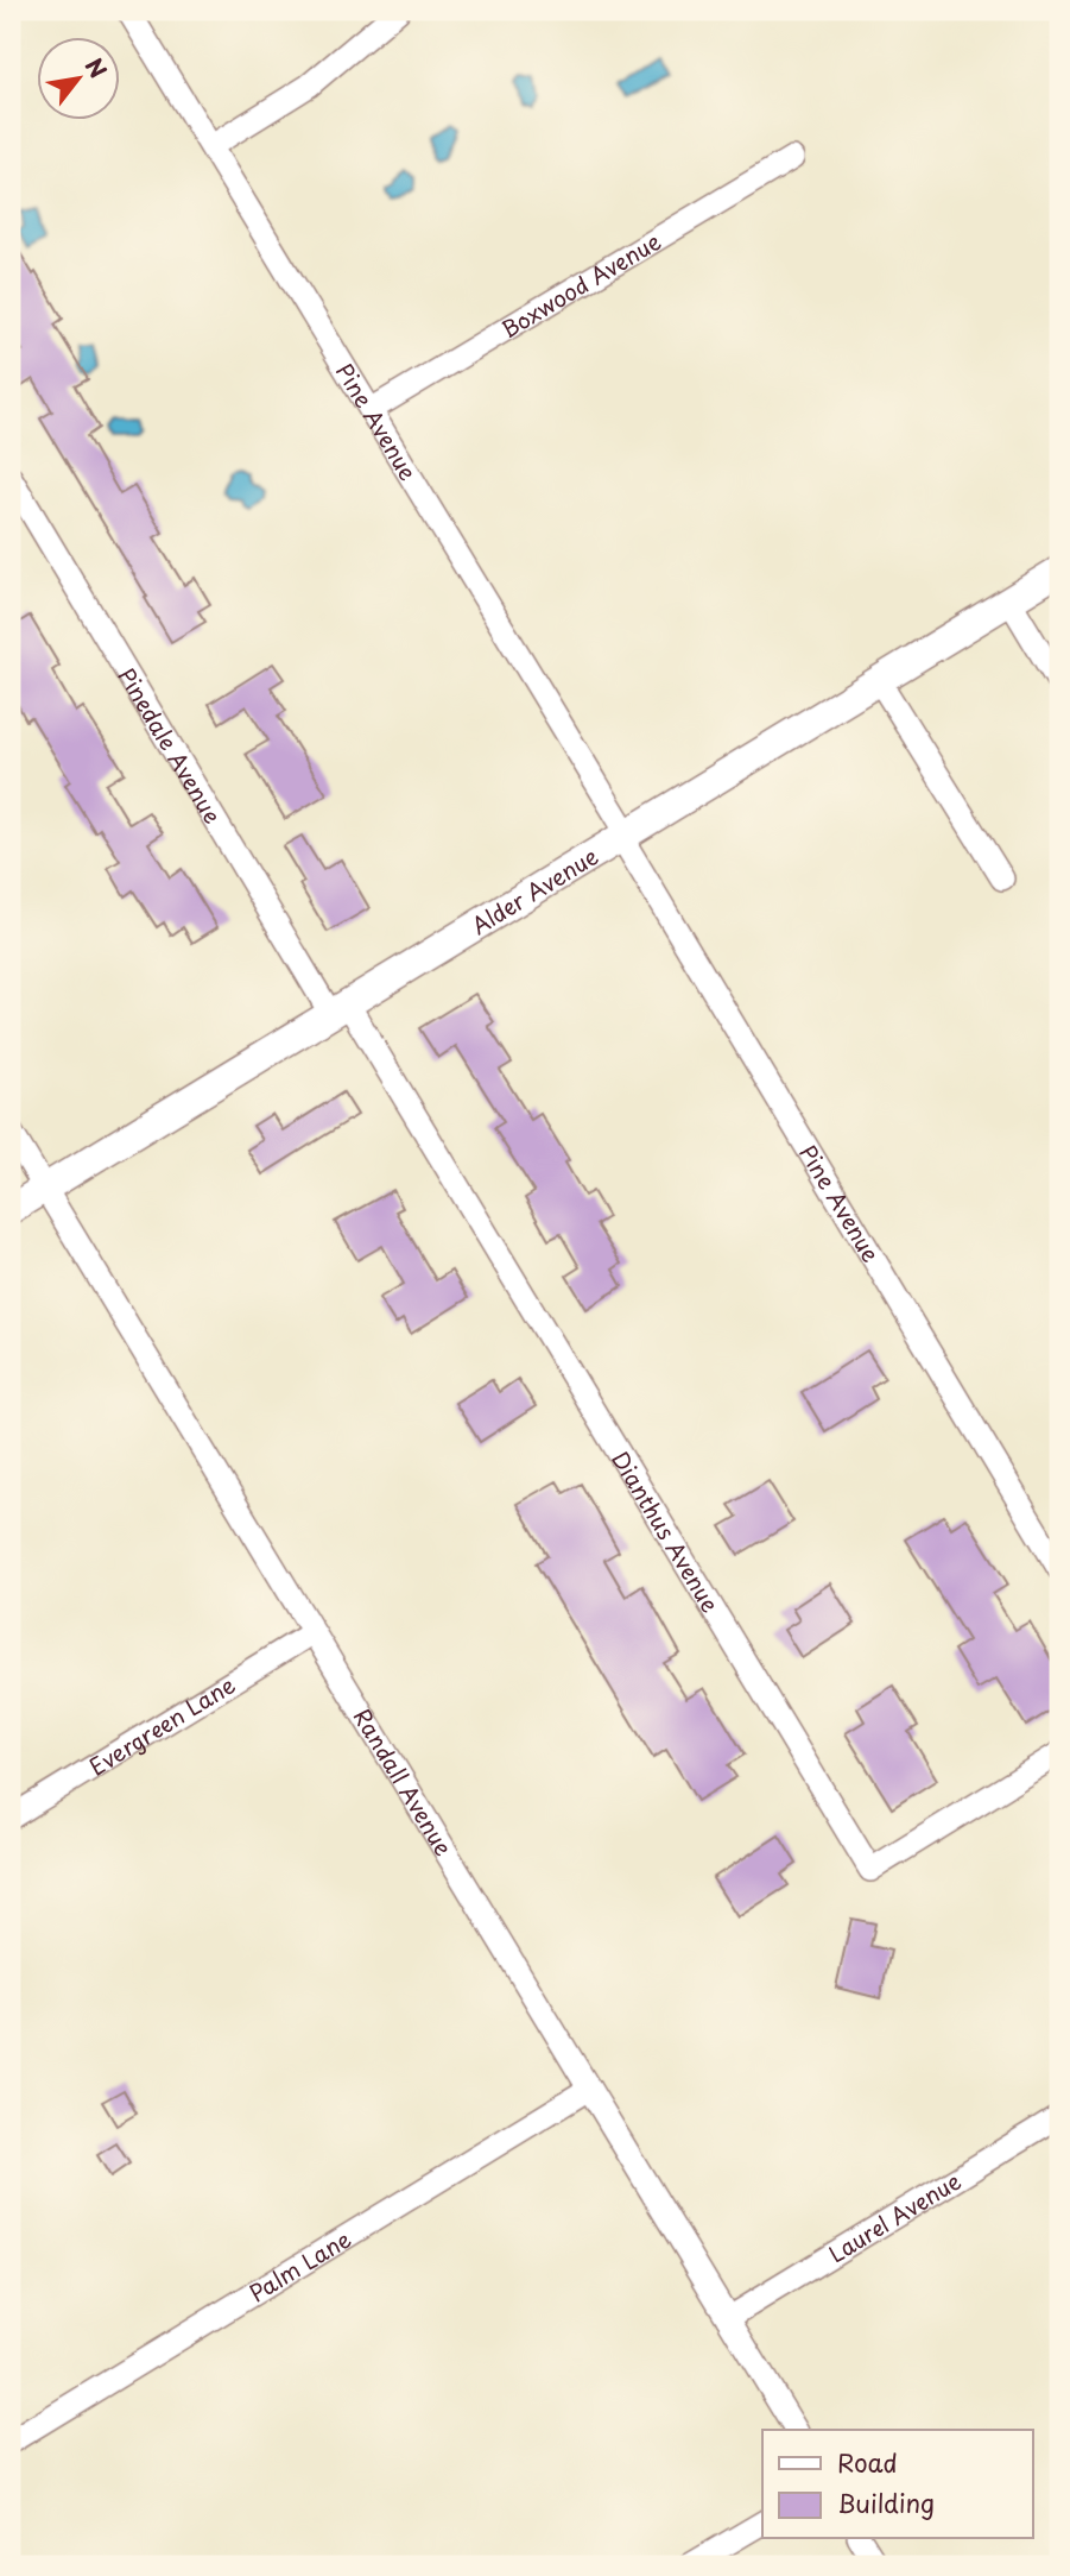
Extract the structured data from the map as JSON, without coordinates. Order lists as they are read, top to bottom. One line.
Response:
{"streets":{"main road":["Alder Avenue"],"street":["Boxwood Avenue","Pine Avenue","Pinedale Avenue","Dianthus Avenue","Evergreen Lane","Randall Avenue","Laurel Avenue","Palm Lane"]},"crossings":[["Boxwood Avenue","Pine Avenue"],["Pine Avenue","Alder Avenue"],["Pinedale Avenue","Alder Avenue"],["Pinedale Avenue","Dianthus Avenue"],["Alder Avenue","Dianthus Avenue"],["Alder Avenue","Randall Avenue"],["Evergreen Lane","Randall Avenue"],["Randall Avenue","Laurel Avenue"],["Randall Avenue","Palm Lane"]],"legend":["Road","Building"],"north":"top right"}
